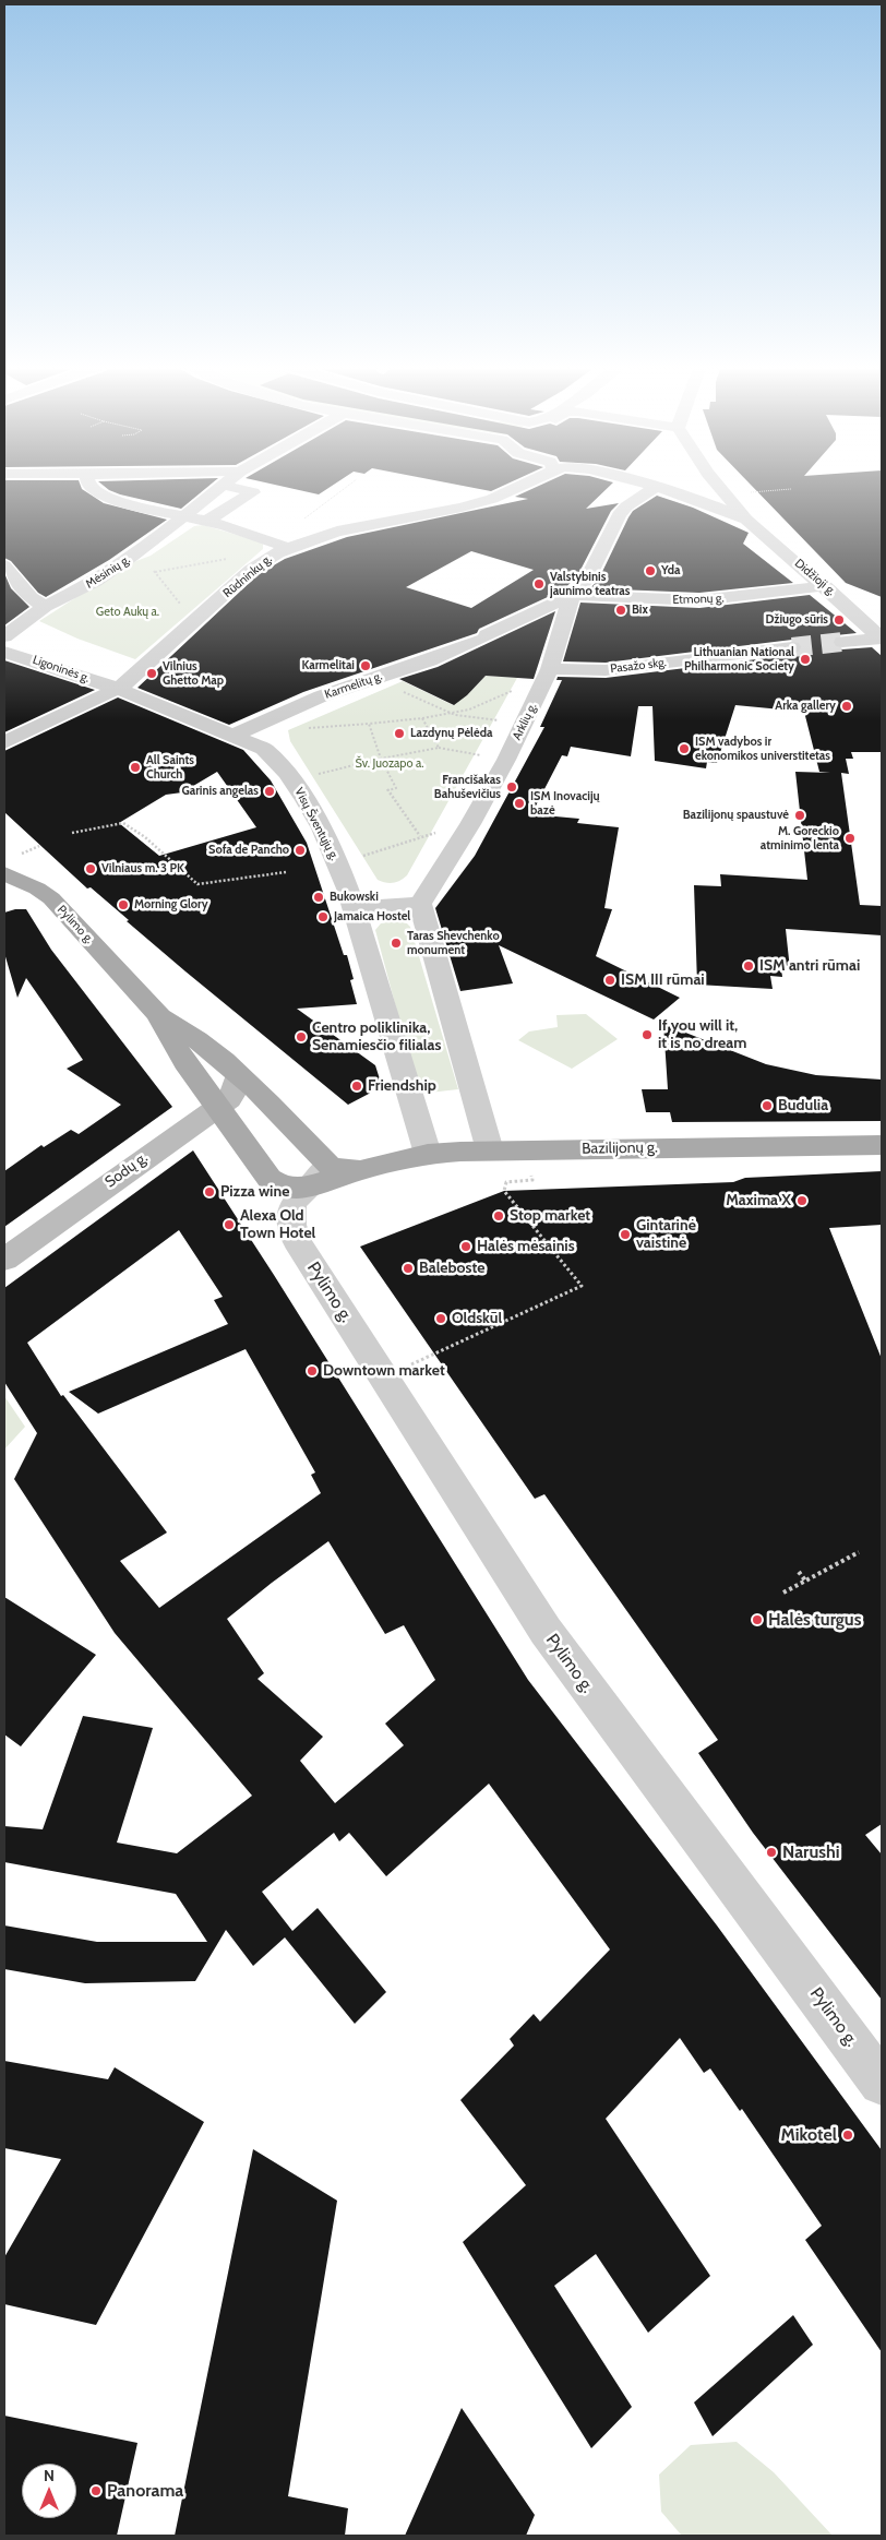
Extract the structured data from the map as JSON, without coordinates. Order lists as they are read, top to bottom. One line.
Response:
{"streets":{"main road":["Pylimo g.","Bazilijonų g.","Sodų g."],"street":["Mėsinių g.","Rūdninkų g.","Didžioji g.","Etmonų g.","Pasažo skg.","Ligoninės g.","Karmelitų g.","Arklių g.","Visų Šventųjų g."]},"crossings":[["Rūdninkų g.","Ligoninės g."],["Rūdninkų g.","Visų Šventųjų g."],["Didžioji g.","Etmonų g."],["Etmonų g.","Karmelitų g."],["Etmonų g.","Arklių g."],["Pasažo skg.","Arklių g."],["Ligoninės g.","Visų Šventųjų g."],["Karmelitų g.","Arklių g."],["Karmelitų g.","Visų Šventųjų g."],["Visų Šventųjų g.","Bazilijonų g."],["Pylimo g.","Bazilijonų g."],["Pylimo g.","Sodų g."]],"parks":["Geto Aukų a.","Šv. Juozapo a."],"places":["Yda","Valstybinis jaunimo teatras","Bix","Džiugo sūris","Lithuanian National Philharmonic Society","Karmelitai","Vilnius Ghetto Map","Arka gallery","Lazdynų Pėlėda","ISM vadybos ir ekonomikos universtitetas","All Saints Church","Francišakas Bahuševičius","Garinis angelas","ISM Inovacijų bazė","Bazilijonų spaustuvė","M. Goreckio atminimo lenta","Sofa de Pancho","Vilniaus m. 3 PK","Bukowski","Morning Glory","Jamaica Hostel","Taras Shevchenko monument","ISM antri rūmai","ISM III rūmai","If you will it, it is no dream","Centro poliklinika, Senamiesčio filialas","Friendship","Budulia","Pizza wine","Maxima X","Stop market","Alexa Old Town Hotel","Gintarinė vaistinė","Halės mėsainis","Baleboste","Oldskūl","Downtown market","Halės turgus","Narushi","Mikotel","Panorama"],"north":"top"}
